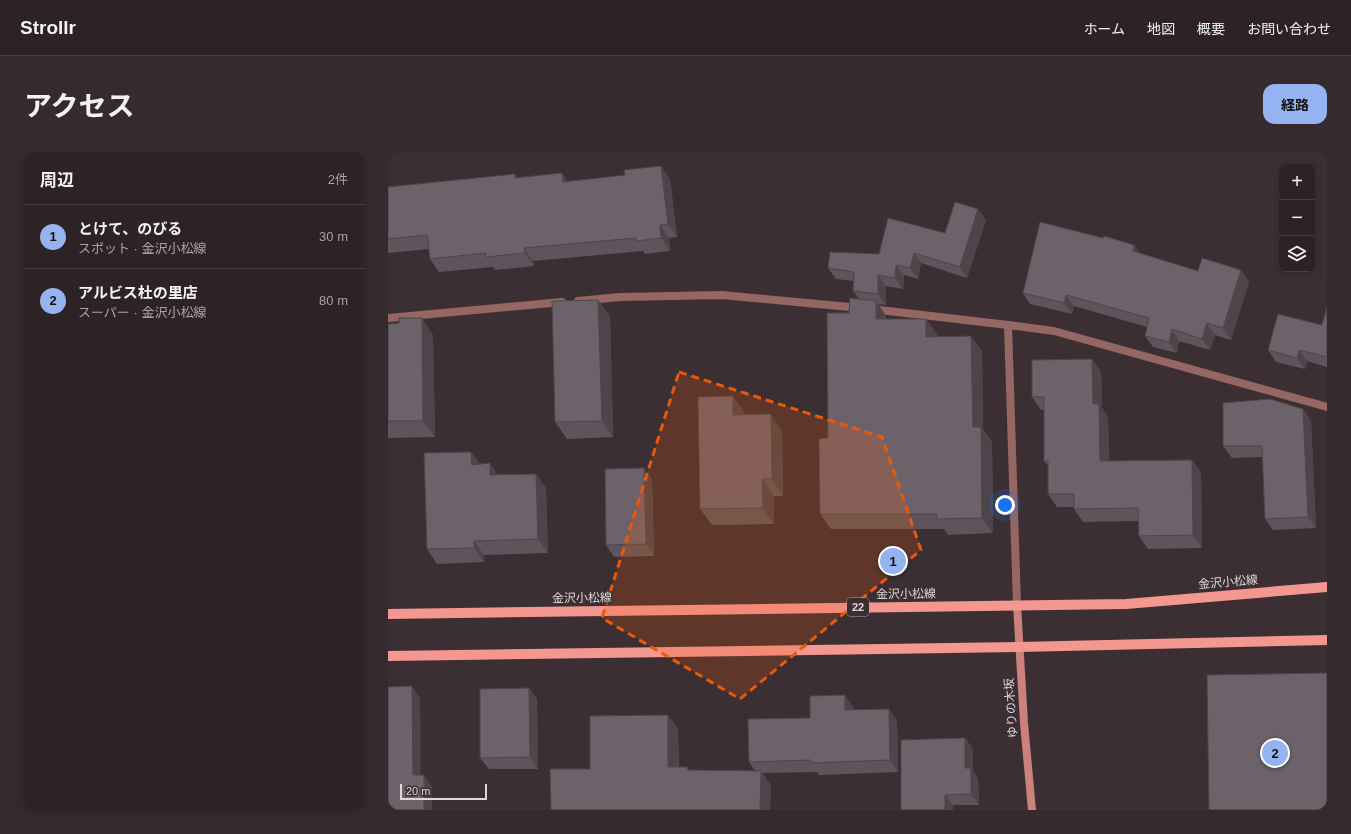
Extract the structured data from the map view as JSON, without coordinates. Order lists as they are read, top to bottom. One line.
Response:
{"streets":{"main road":["金沢小松線","22"],"street":["ゆりの木坂"]},"crossings":[["金沢小松線","ゆりの木坂"]],"scale_bar":"20 m","page":{"header":"Strollr","nav":["ホーム","地図","概要","お問い合わせ"],"title":"アクセス","buttons":"経路","heading":["周辺","2件"],"map_buttons":["+","−"],"list":[{"mark":"1","name":"とけて、のびる","note":"スポット · 金沢小松線","value":"30 m"},{"mark":"2","name":"アルビス杜の里店","note":"スーパー · 金沢小松線","value":"80 m"}],"pins":["1","2"],"scale":"20 m"}}
